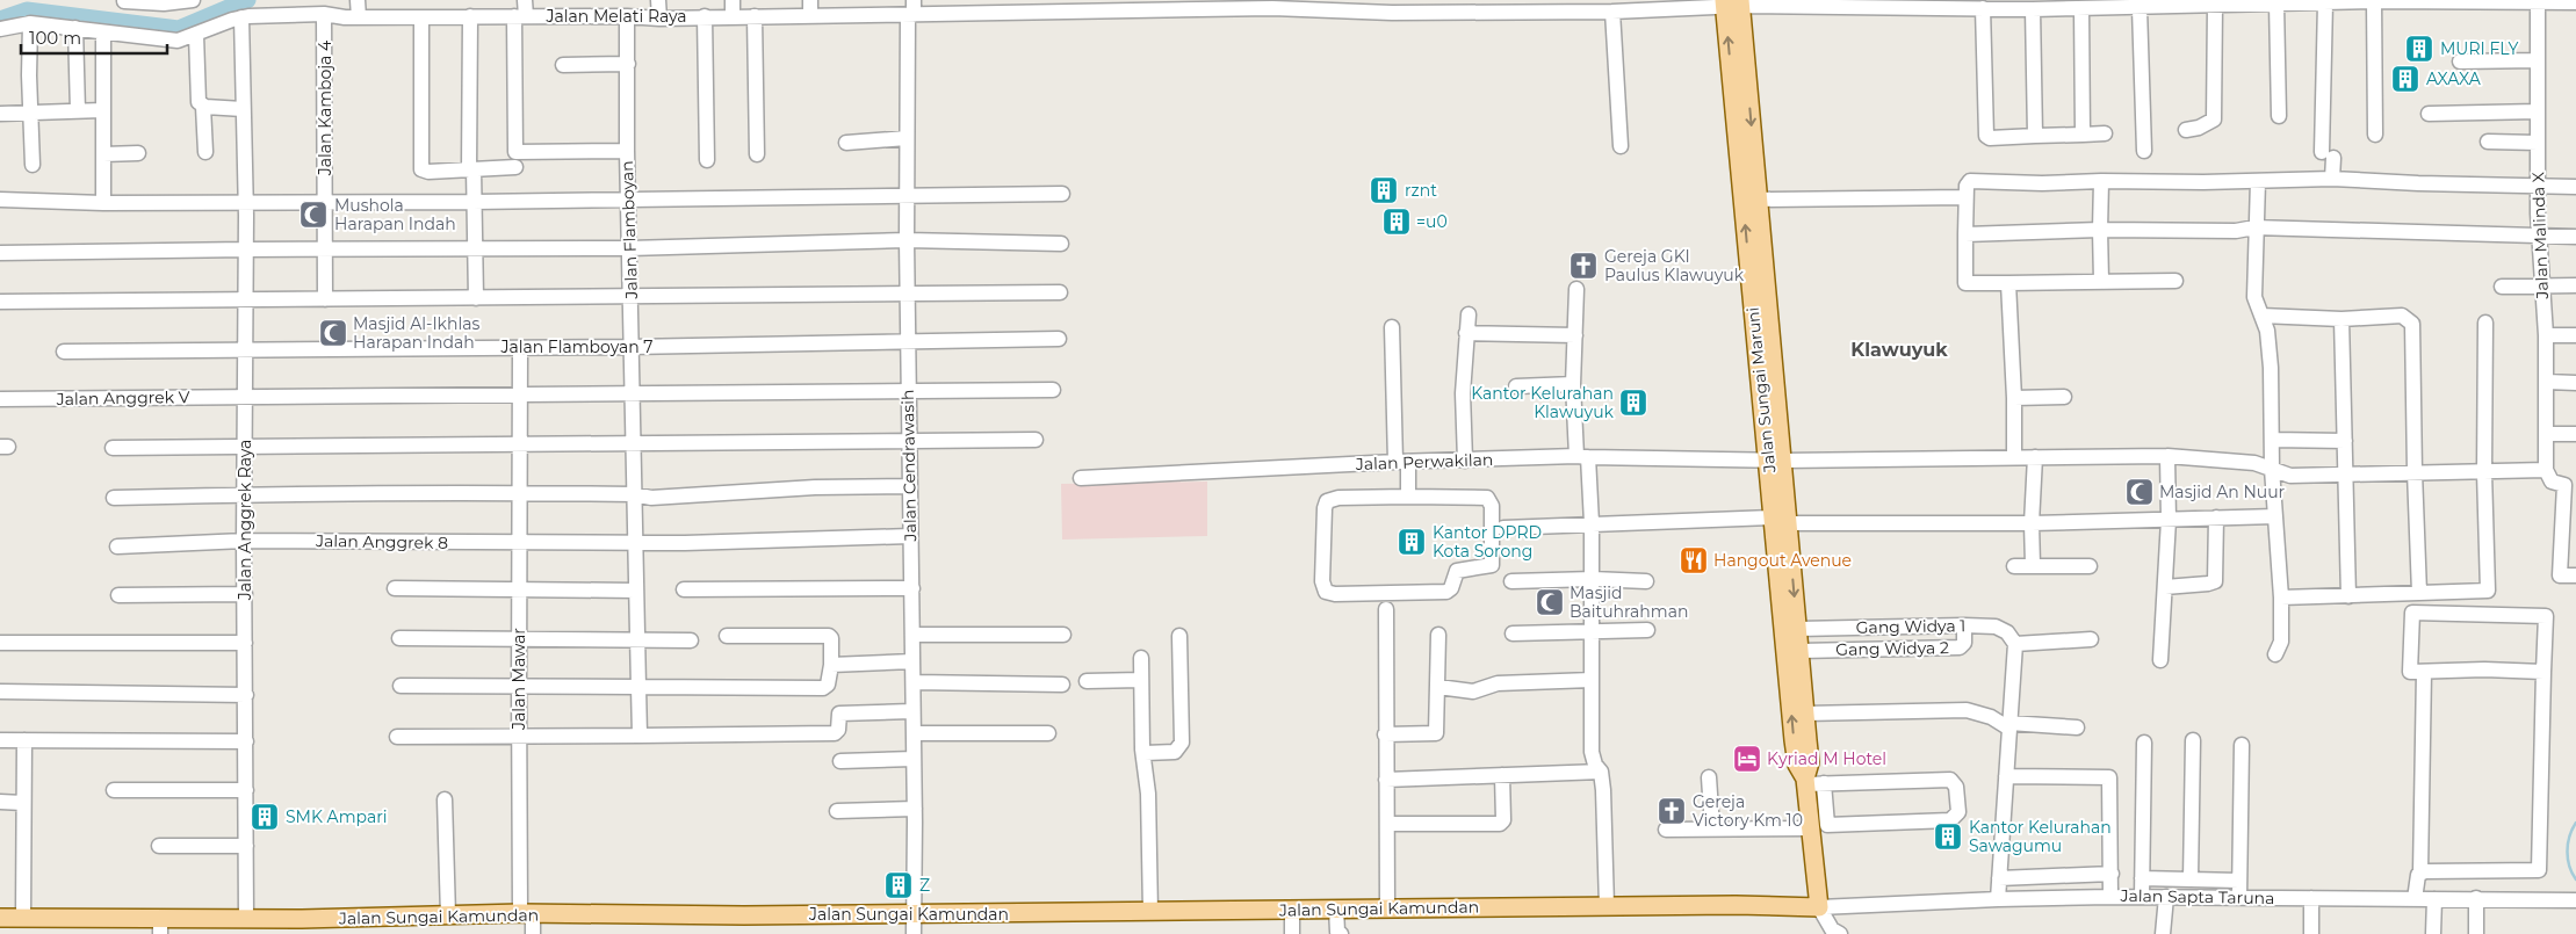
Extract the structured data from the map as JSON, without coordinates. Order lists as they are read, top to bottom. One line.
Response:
{"streets":{"main road":["Jalan Sungai Maruni","Jalan Sungai Kamundan"],"street":["Jalan Melati Raya","Jalan Kamboja 4","Jalan Flamboyan","Jalan Malinda X","Jalan Flamboyan 7","Jalan Anggrek V","Jalan Perwakilan","Jalan Cendrawasih","Jalan Anggrek Raya","Jalan Anggrek 8","Gang Widya 1","Gang Widya 2","Jalan Mawar","Jalan Sapta Taruna"]},"crossings":[["Jalan Melati Raya","Jalan Kamboja 4"],["Jalan Melati Raya","Jalan Flamboyan"],["Jalan Melati Raya","Jalan Malinda X"],["Jalan Melati Raya","Jalan Sungai Maruni"],["Jalan Melati Raya","Jalan Cendrawasih"],["Jalan Melati Raya","Jalan Anggrek Raya"],["Jalan Flamboyan","Jalan Flamboyan 7"],["Jalan Flamboyan","Jalan Anggrek V"],["Jalan Flamboyan","Jalan Anggrek 8"],["Jalan Malinda X","Jalan Perwakilan"],["Jalan Flamboyan 7","Jalan Cendrawasih"],["Jalan Flamboyan 7","Jalan Anggrek Raya"],["Jalan Flamboyan 7","Jalan Mawar"],["Jalan Sungai Maruni","Jalan Perwakilan"],["Jalan Sungai Maruni","Gang Widya 1"],["Jalan Sungai Maruni","Gang Widya 2"],["Jalan Sungai Maruni","Jalan Sapta Taruna"],["Jalan Sungai Maruni","Jalan Sungai Kamundan"],["Jalan Anggrek V","Jalan Cendrawasih"],["Jalan Anggrek V","Jalan Anggrek Raya"],["Jalan Anggrek V","Jalan Mawar"],["Jalan Cendrawasih","Jalan Anggrek 8"],["Jalan Cendrawasih","Jalan Sungai Kamundan"],["Jalan Anggrek Raya","Jalan Anggrek 8"],["Jalan Anggrek Raya","Jalan Sungai Kamundan"],["Jalan Anggrek 8","Jalan Mawar"],["Gang Widya 1","Gang Widya 2"],["Jalan Mawar","Jalan Sungai Kamundan"],["Jalan Sapta Taruna","Jalan Sungai Kamundan"]],"districts":["Klawuyuk"],"places":{"building":["MURI FLY","AXAXA","rznt","=u0","Kantor Kelurahan Klawuyuk","Kantor DPRD Kota Sorong","SMK Ampari","Kantor Kelurahan Sawagumu","Z"],"mosque":["Mushola Harapan Indah","Masjid Al-Ikhlas Harapan Indah","Masjid An Nuur","Masjid Baituhrahman"],"church":["Gereja GKI Paulus Klawuyuk","Gereja Victory Km 10"],"restaurant":["Hangout Avenue"],"hotel":["Kyriad M Hotel"]},"scale_bar":"100 m"}
